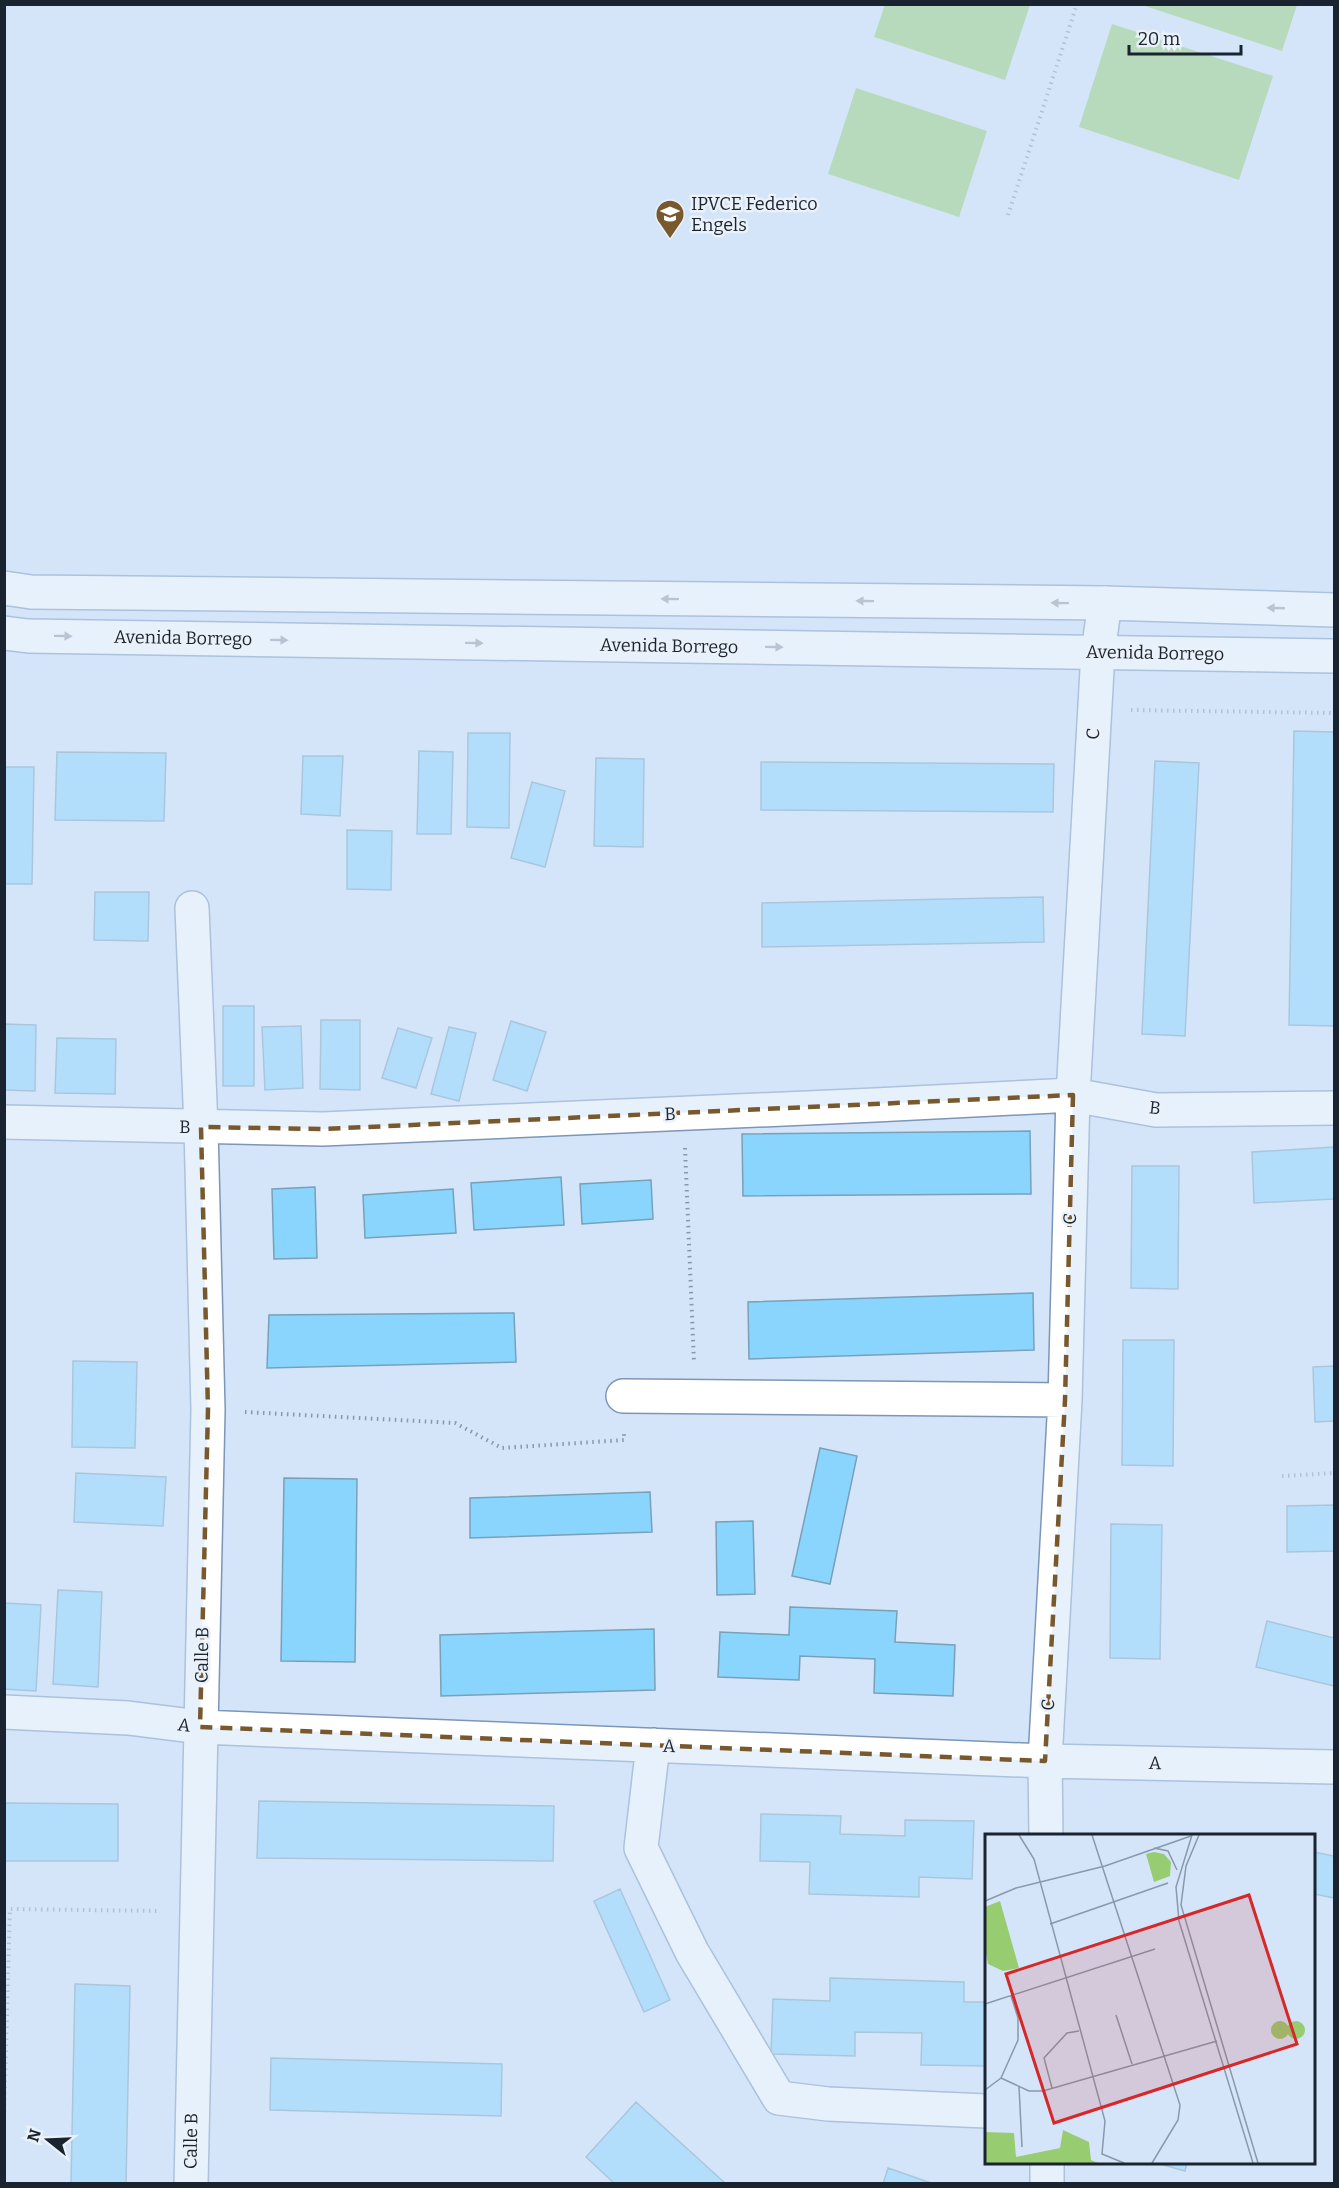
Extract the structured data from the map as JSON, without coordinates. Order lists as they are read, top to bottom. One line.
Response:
{"streets":{"street":["Avenida Borrego","C","B","Calle B","A"]},"crossings":[["Avenida Borrego","C"],["C","B"],["C","A"],["B","Calle B"],["Calle B","A"]],"places":{"school or university":["IPVCE Federico Engels"]},"scale_bar":"20 m","north":"left"}
